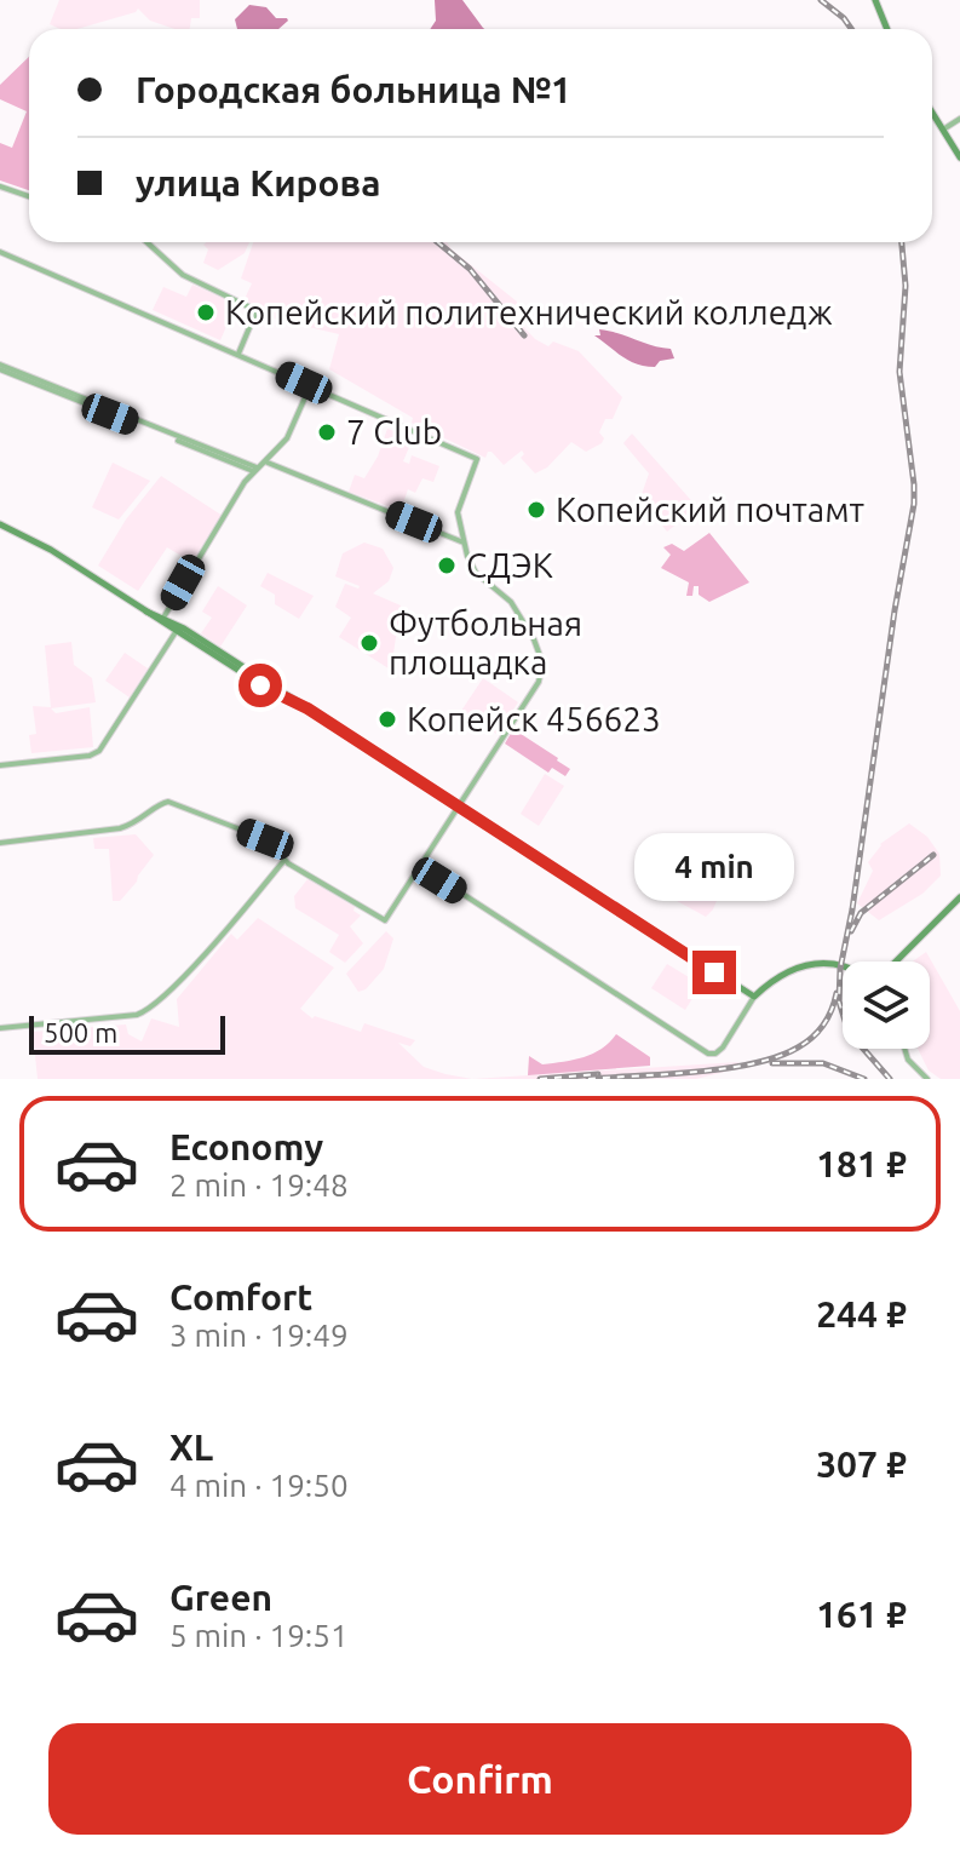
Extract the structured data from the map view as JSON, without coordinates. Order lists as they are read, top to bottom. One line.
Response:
{"places":["Копейский политехнический колледж","7 Club","Копейский почтамт","СДЭК","Футбольная площадка","Копейск 456623"],"scale_bar":"500 m","page":{"banner":["Городская больница №1","улица Кирова"],"bubble":"4 min","scale":"500 m","list":[{"name":"Economy","note":"2 min · 19:48","value":"181 ₽"},{"name":"Comfort","note":"3 min · 19:49","value":"244 ₽"},{"name":"XL","note":"4 min · 19:50","value":"307 ₽"},{"name":"Green","note":"5 min · 19:51","value":"161 ₽"}],"buttons":"Confirm"}}
